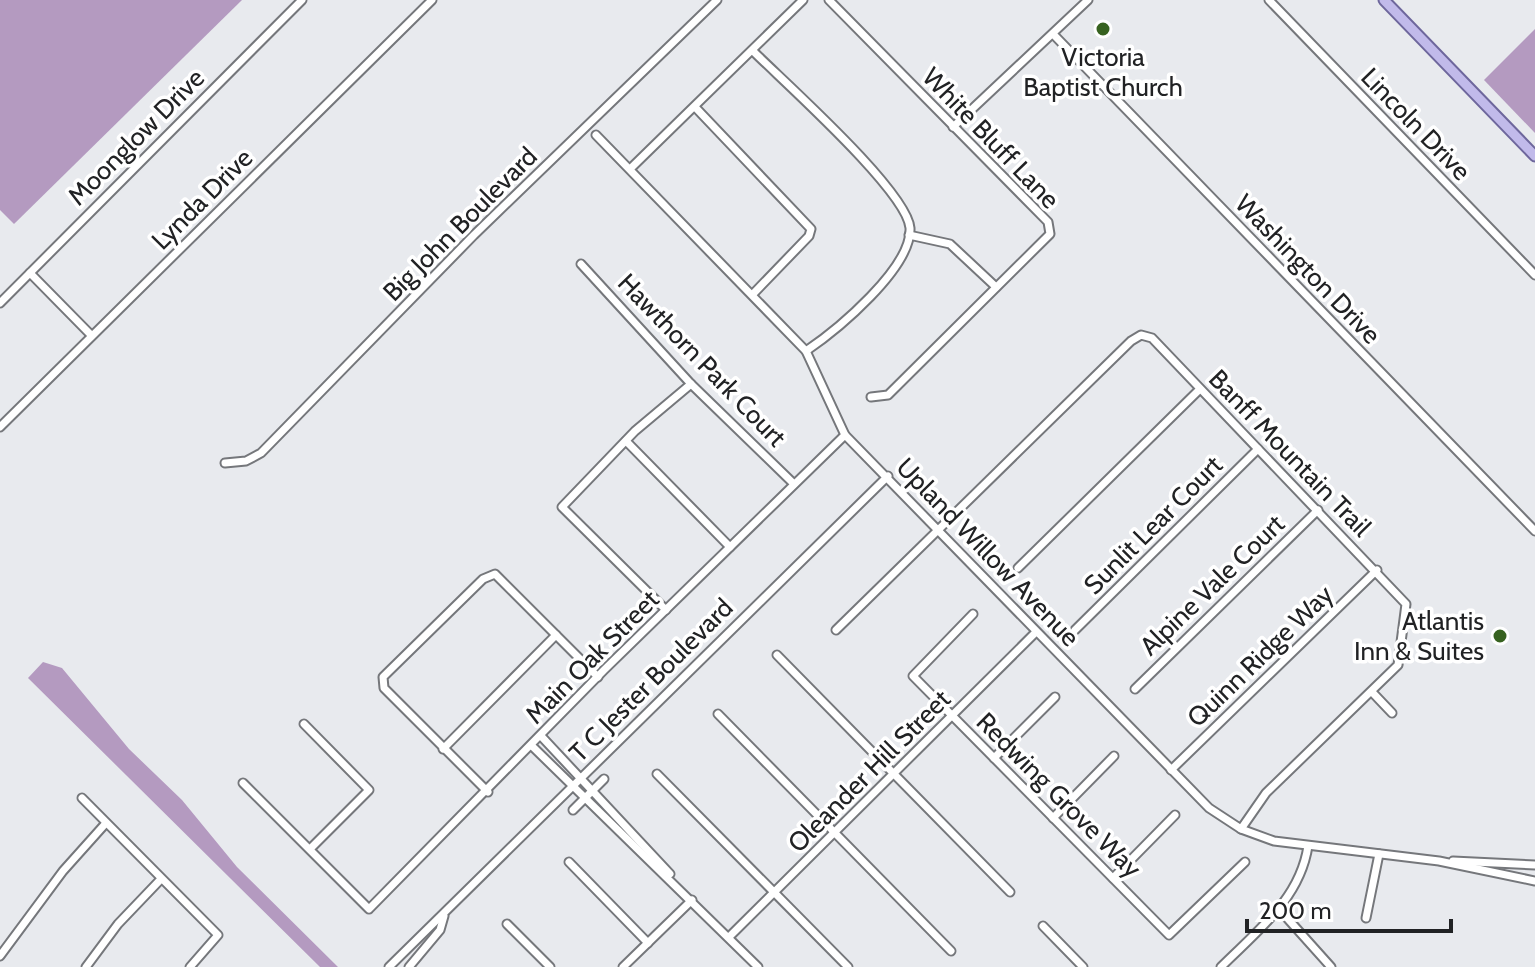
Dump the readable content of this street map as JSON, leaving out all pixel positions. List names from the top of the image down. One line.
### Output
{"streets":{"street":["Lincoln Drive","Moonglow Drive","White Bluff Lane","Lynda Drive","Big John Boulevard","Washington Drive","Hawthorn Park Court","Banff Mountain Trail","Sunlit Lear Court","Upland Willow Avenue","Alpine Vale Court","Quinn Ridge Way","Main Oak Street","T C Jester Boulevard","Oleander Hill Street","Redwing Grove Way"]},"crossings":[["Hawthorn Park Court","Main Oak Street"],["Banff Mountain Trail","Sunlit Lear Court"],["Banff Mountain Trail","Upland Willow Avenue"],["Banff Mountain Trail","Alpine Vale Court"],["Banff Mountain Trail","Quinn Ridge Way"],["Upland Willow Avenue","Quinn Ridge Way"],["Upland Willow Avenue","Main Oak Street"],["Upland Willow Avenue","T C Jester Boulevard"],["Upland Willow Avenue","Oleander Hill Street"],["Oleander Hill Street","Redwing Grove Way"]],"places":["Victoria Baptist Church","Atlantis Inn & Suites"],"scale_bar":"200 m"}
